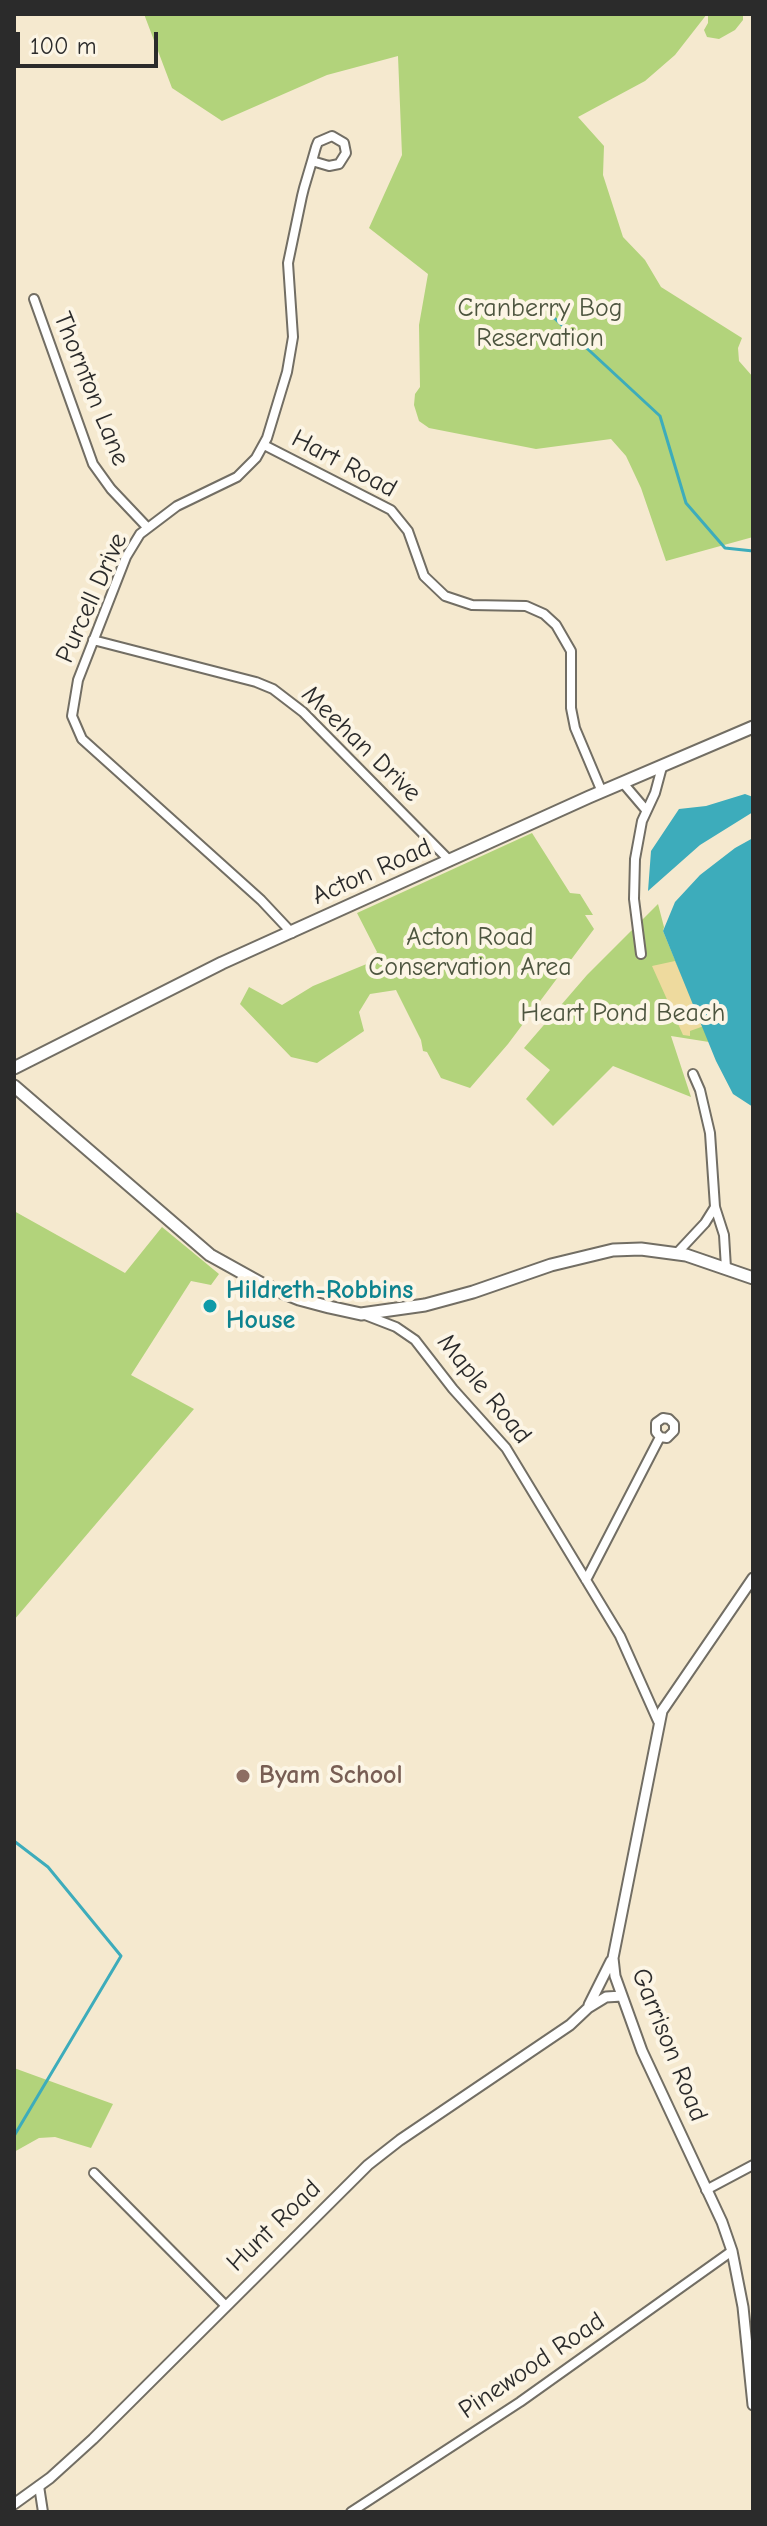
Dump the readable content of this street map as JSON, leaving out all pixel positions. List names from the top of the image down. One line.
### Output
{"streets":{"main road":["Acton Road","Maple Road"],"street":["Thornton Lane","Hart Road","Purcell Drive","Meehan Drive","Garrison Road","Hunt Road","Pinewood Road"]},"crossings":[["Thornton Lane","Purcell Drive"],["Hart Road","Purcell Drive"],["Hart Road","Acton Road"],["Purcell Drive","Meehan Drive"],["Purcell Drive","Acton Road"],["Meehan Drive","Acton Road"],["Maple Road","Garrison Road"],["Garrison Road","Hunt Road"],["Garrison Road","Pinewood Road"]],"parks":["Cranberry Bog Reservation","Acton Road Conservation Area","Heart Pond Beach"],"places":["Hildreth-Robbins House","Byam School"],"scale_bar":"100 m"}
